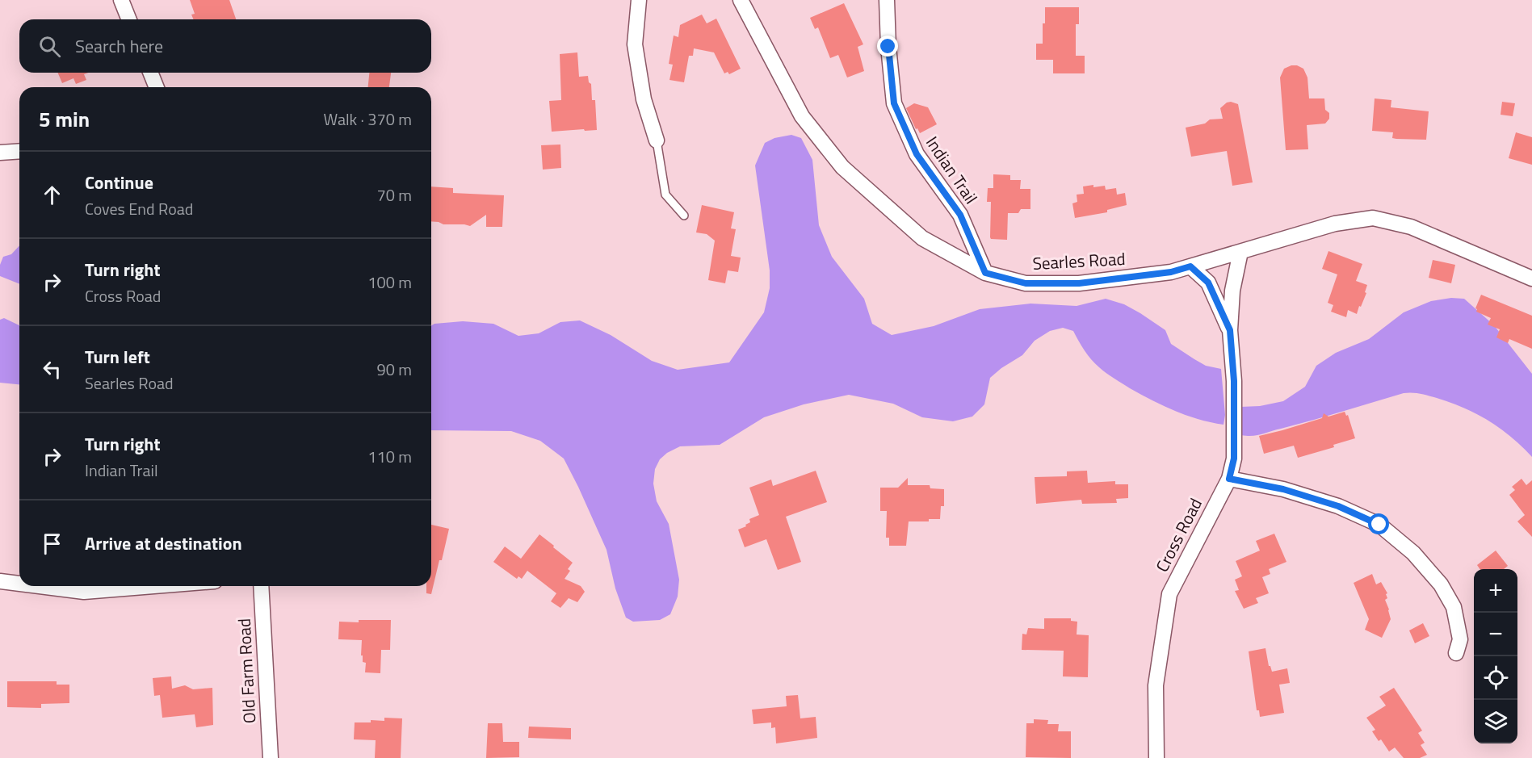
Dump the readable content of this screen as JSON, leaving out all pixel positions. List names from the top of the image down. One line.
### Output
{"streets":{"street":["Indian Trail","Searles Road","Cross Road","Old Farm Road"]},"crossings":[["Indian Trail","Searles Road"],["Searles Road","Cross Road"]],"page":{"search":"Search here","heading":["5 min","Walk · 370 m"],"list":[["Continue","Coves End Road","70 m"],["Turn right","Cross Road","100 m"],["Turn left","Searles Road","90 m"],["Turn right","Indian Trail","110 m"],"Arrive at destination"],"map_buttons":["+","−"]}}
